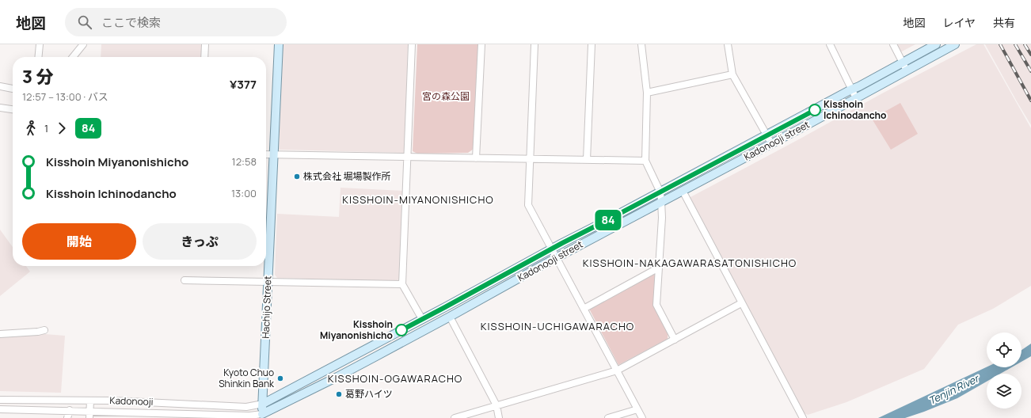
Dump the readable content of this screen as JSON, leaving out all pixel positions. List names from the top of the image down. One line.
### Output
{"streets":{"main road":["Kadonooji street","Hachijo Street"],"street":["Kadonooji"]},"crossings":[["Kadonooji street","Hachijo Street"],["Kadonooji street","Kadonooji"],["Hachijo Street","Kadonooji"]],"districts":["KISSHOIN-MIYANONISHICHO","KISSHOIN-NAKAGAWARASATONISHICHO","KISSHOIN-UCHIGAWARACHO","KISSHOIN-OGAWARACHO"],"water":["Tenjin River"],"parks":["宮の森公園"],"places":["Kisshoin Ichinodancho","株式会社 堀場製作所","Kisshoin Miyanonishicho","Kyoto Chuo Shinkin Bank","葛野ハイツ"],"lines":["bus line 84"],"page":{"header":"地図","search":"ここで検索","nav":["地図","レイヤ","共有"],"on_map":"84","heading":["3 分","12:57 – 13:00 · バス","¥377"],"legs":["1","84"],"list":[{"name":"Kisshoin Miyanonishicho","value":"12:58"},{"name":"Kisshoin Ichinodancho","value":"13:00"}],"buttons":["開始","きっぷ"]}}
